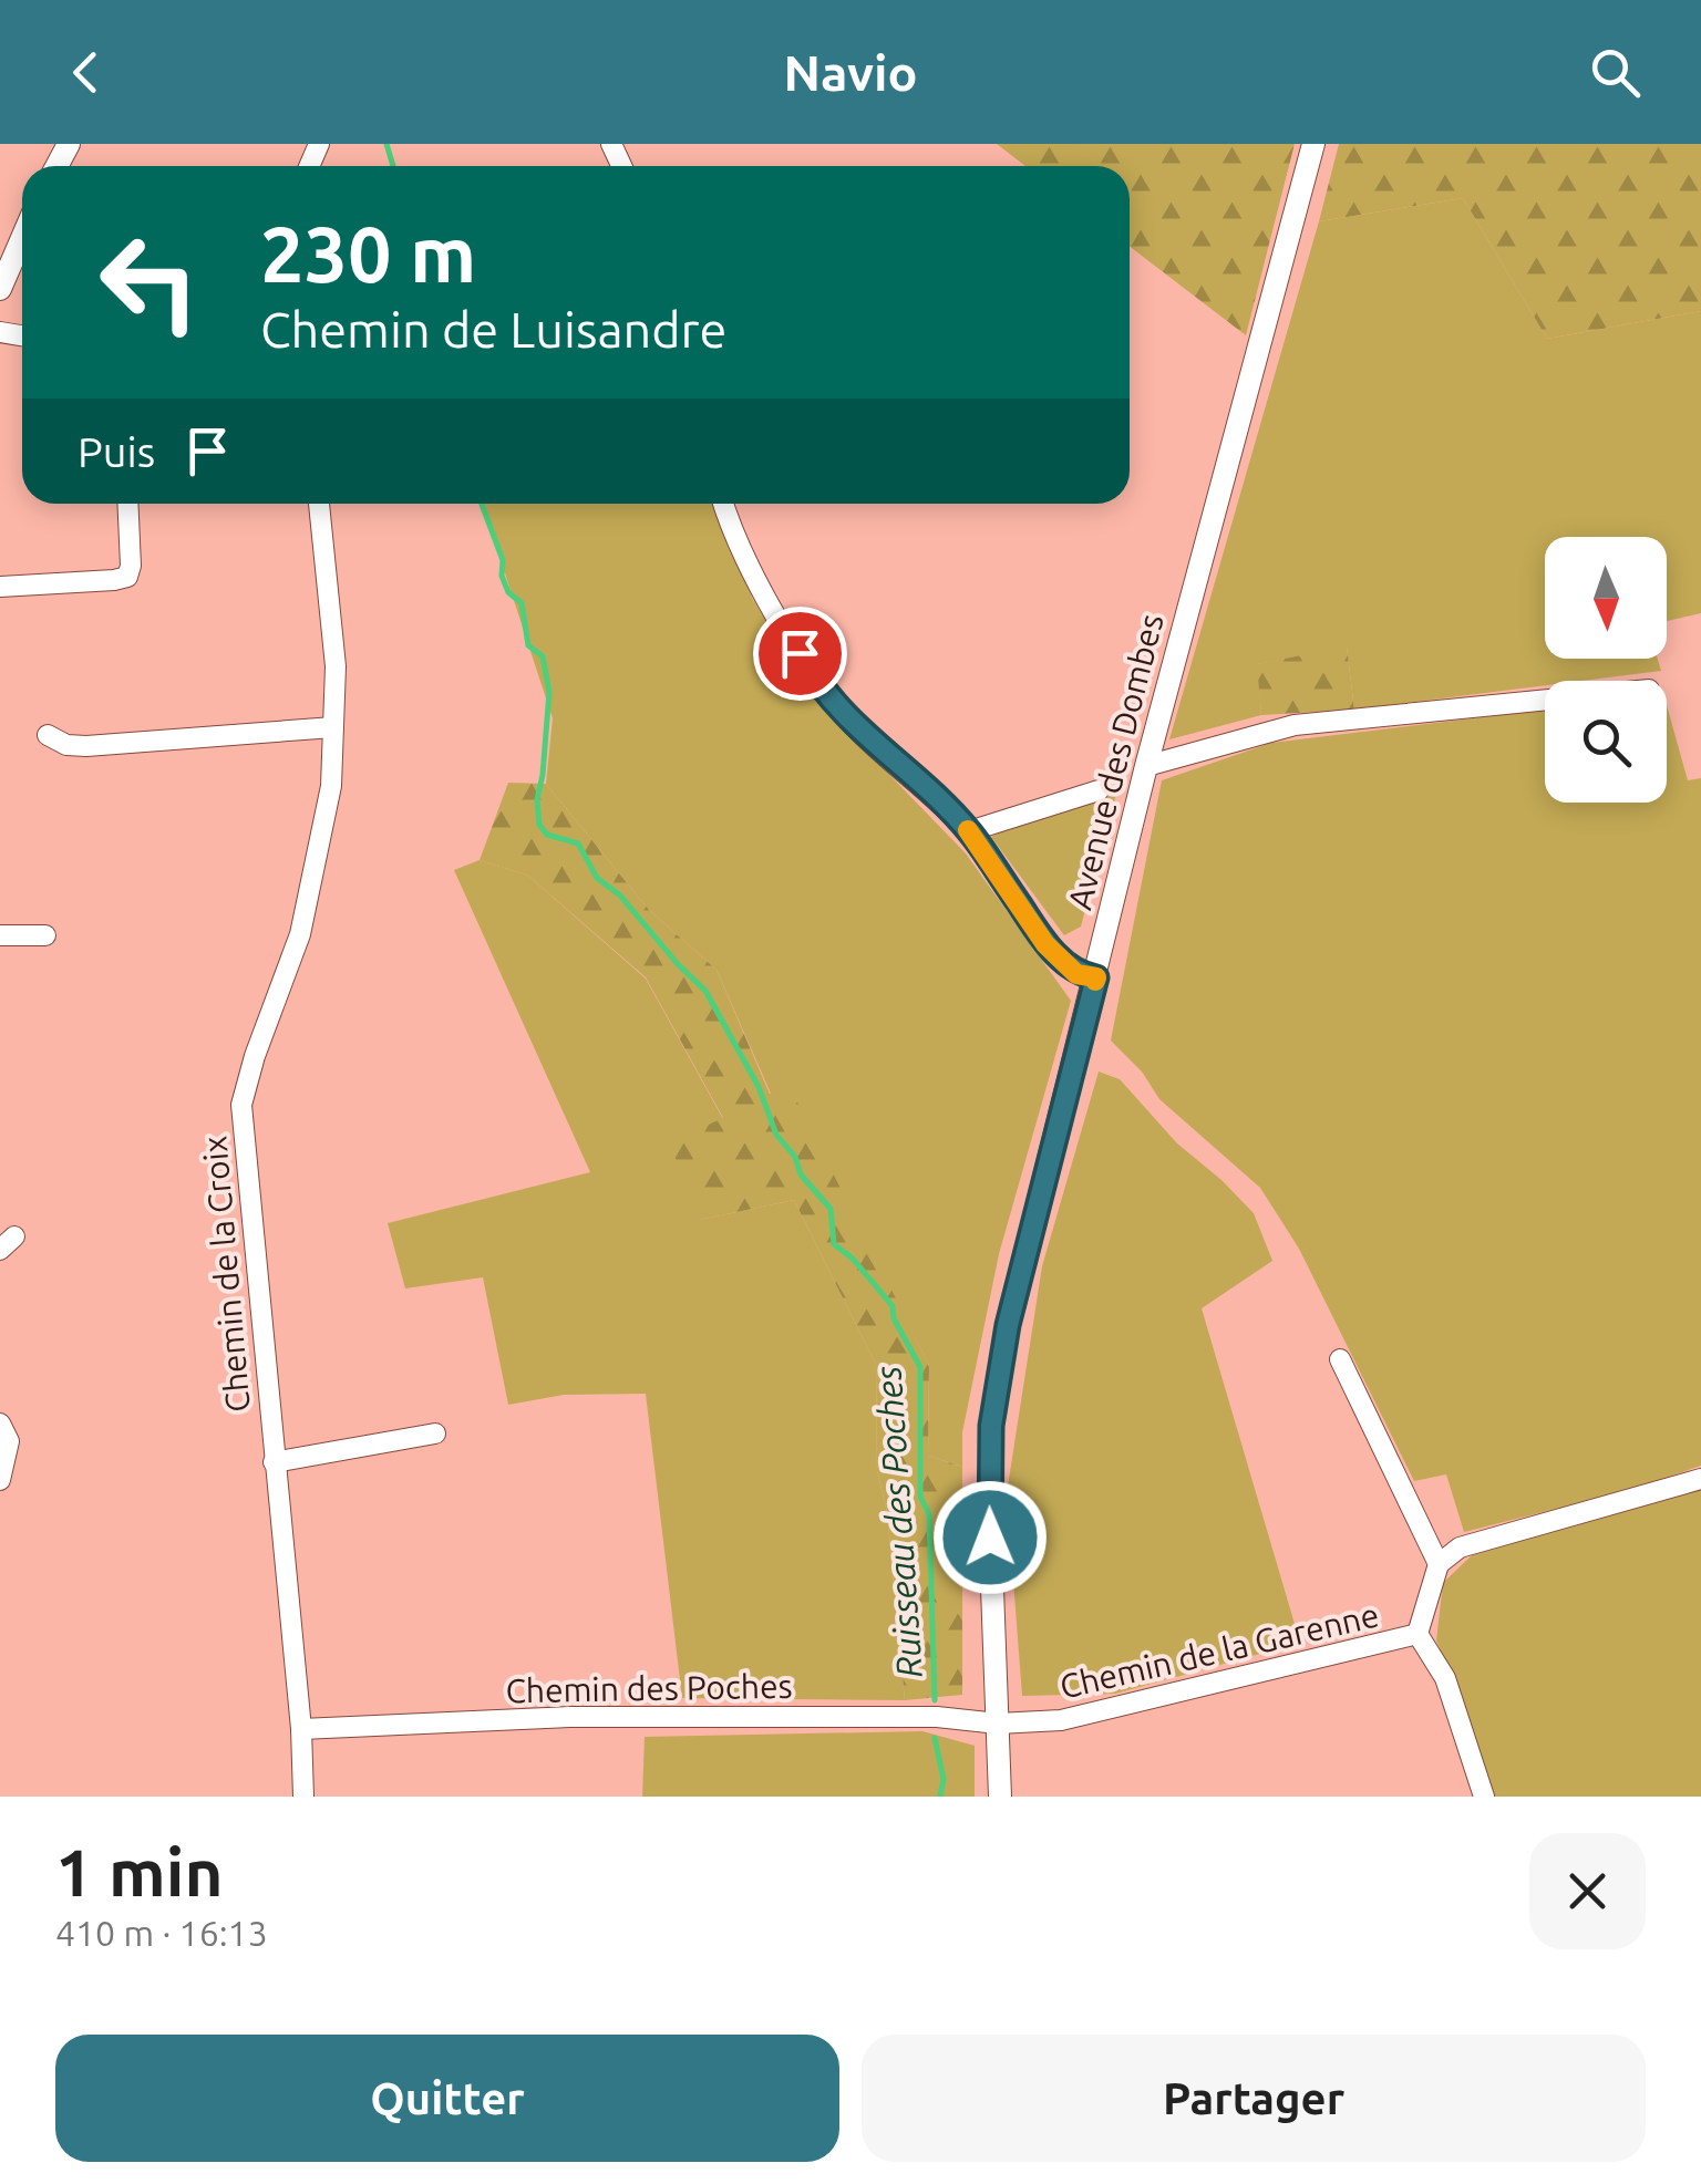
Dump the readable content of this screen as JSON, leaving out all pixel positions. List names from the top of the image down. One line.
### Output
{"streets":{"main road":["Avenue des Dombes"],"street":["Chemin de la Croix","Chemin de la Garenne","Chemin des Poches"]},"crossings":[["Avenue des Dombes","Chemin de la Garenne"],["Avenue des Dombes","Chemin des Poches"],["Chemin de la Croix","Chemin des Poches"],["Chemin de la Garenne","Chemin des Poches"]],"water":["Ruisseau des Poches"],"north":"bottom","page":{"header":"Navio","turn":["230 m","Chemin de Luisandre"],"then":"Puis","heading":["1 min","410 m · 16:13"],"buttons":["Quitter","Partager"]}}
